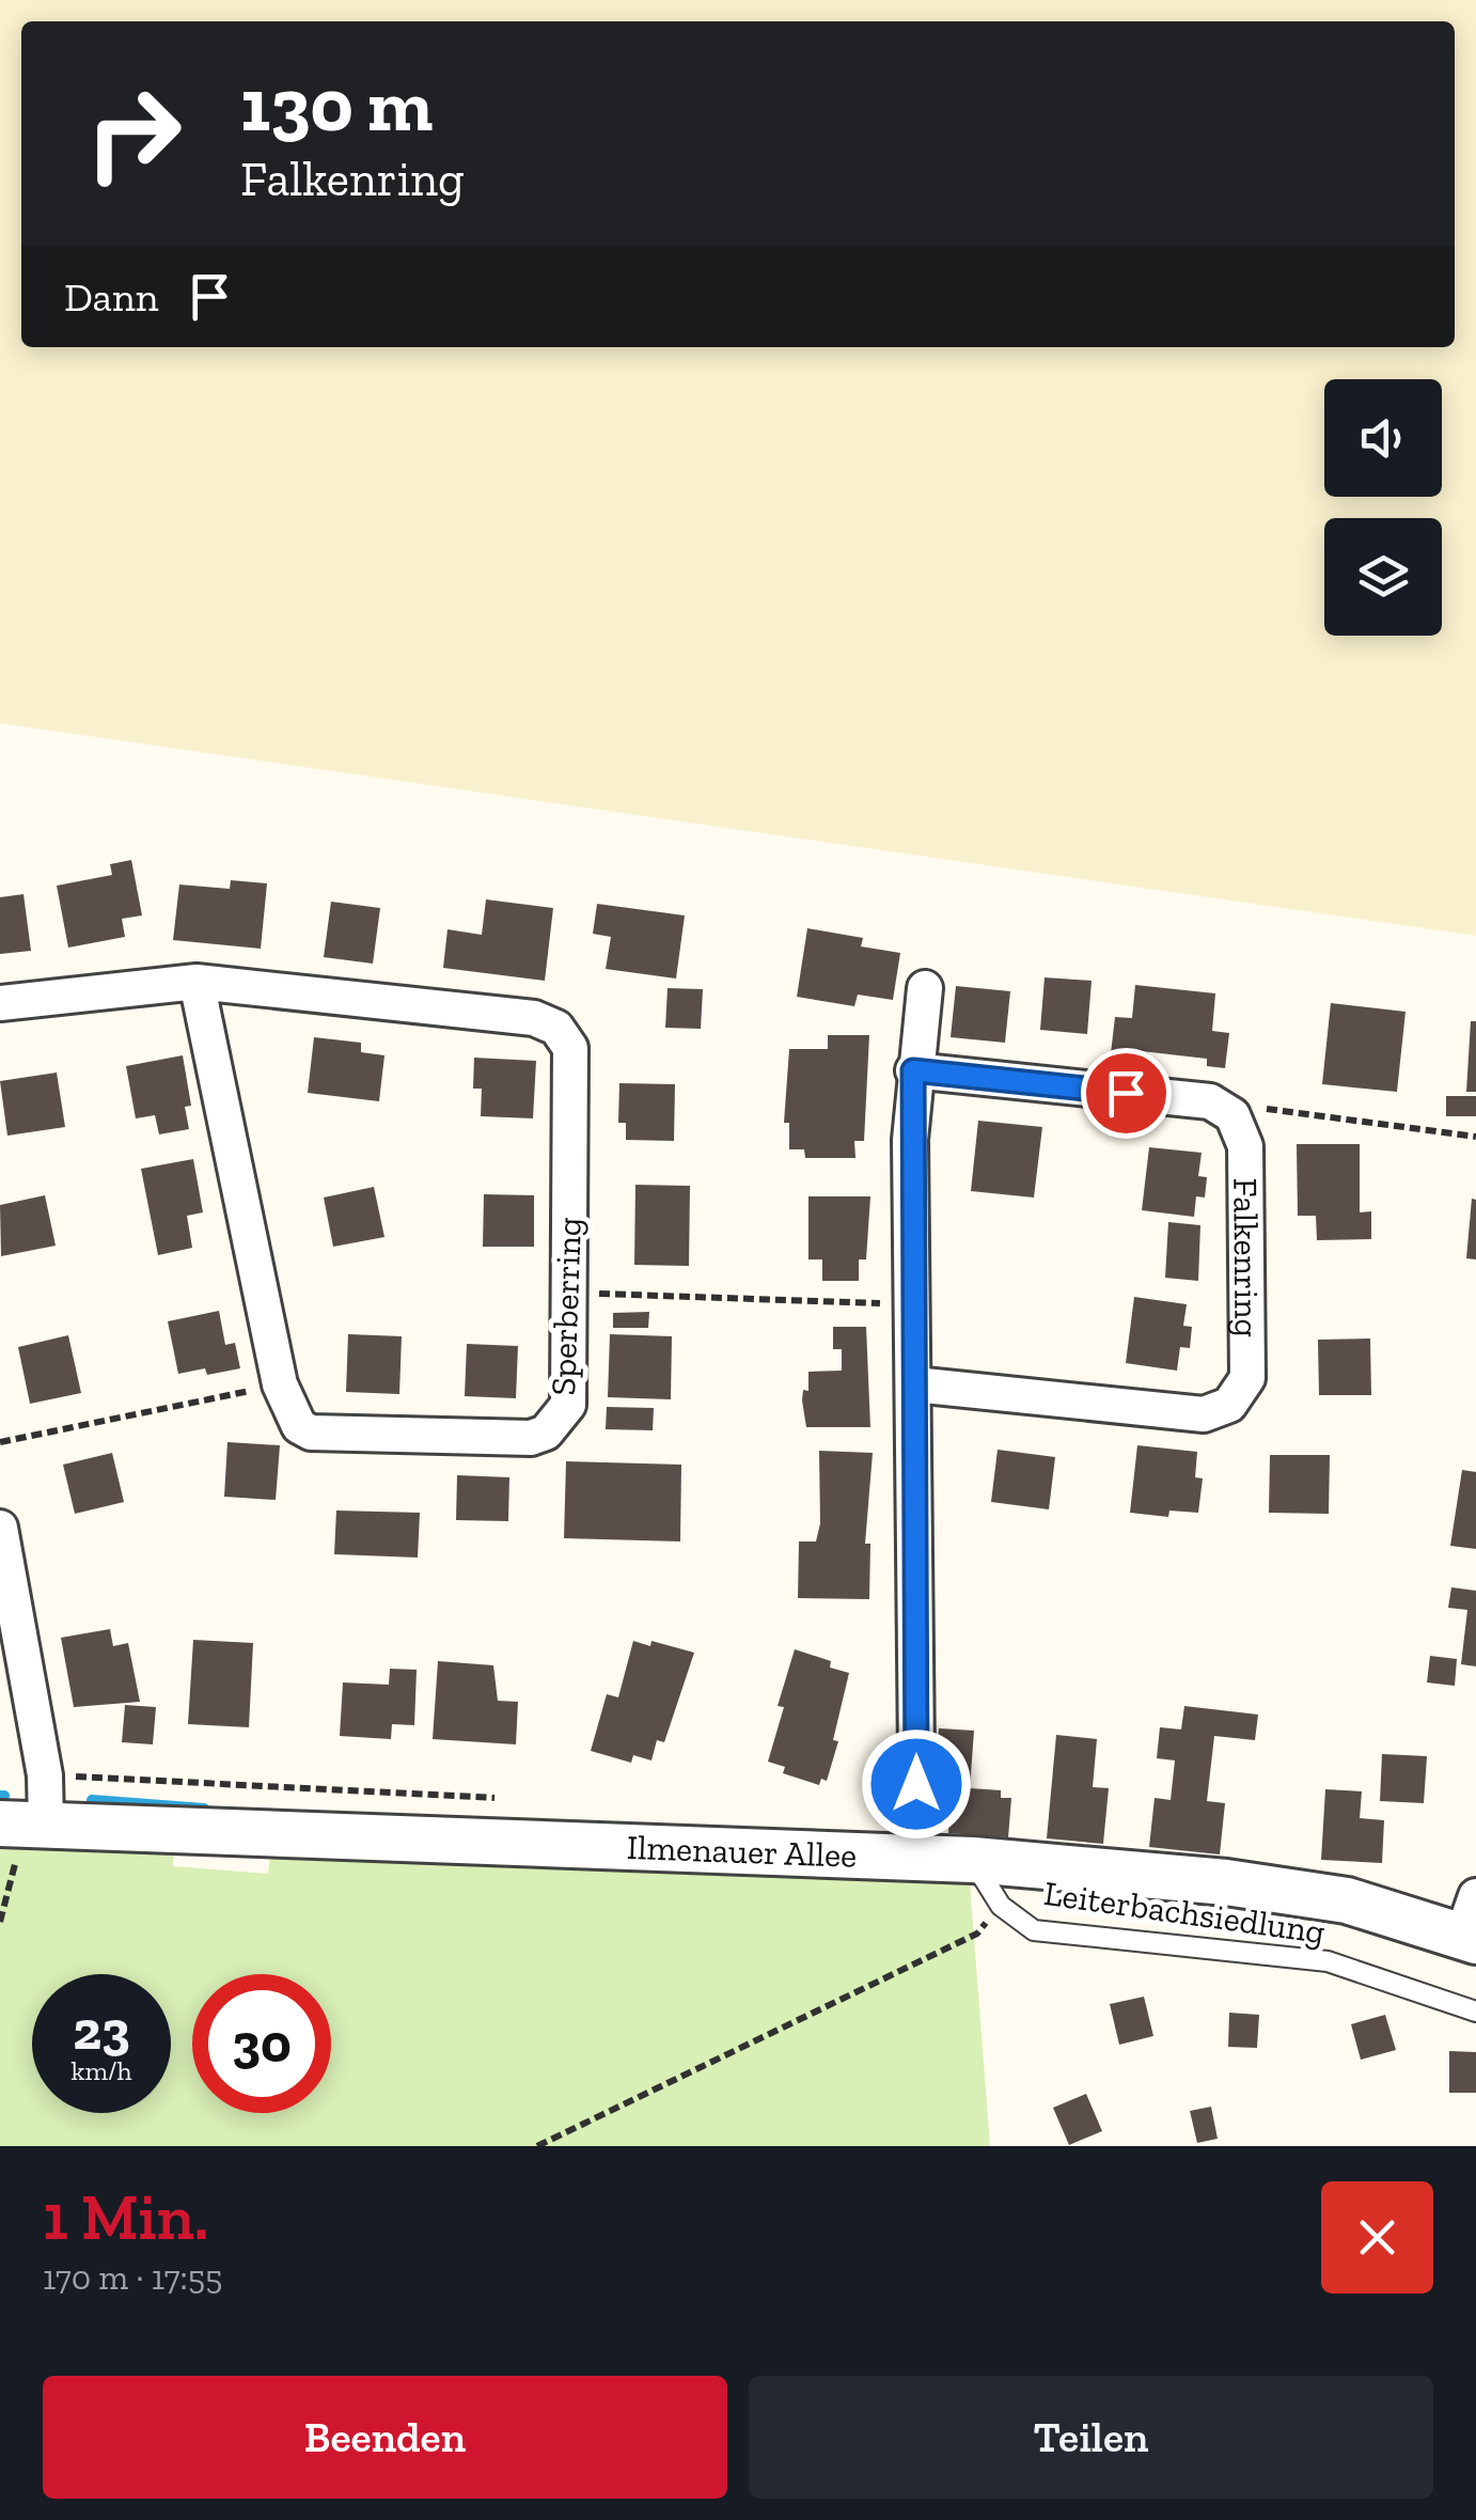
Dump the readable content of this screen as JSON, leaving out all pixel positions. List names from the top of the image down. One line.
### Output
{"streets":{"street":["Falkenring","Sperberring","Ilmenauer Allee"],"lane":["Leiterbachsiedlung"]},"crossings":[["Ilmenauer Allee","Leiterbachsiedlung"]],"page":{"turn":["130 m","Falkenring"],"then":"Dann","speed":"23 km/h","limit":"30","heading":["1 Min.","170 m · 17:55"],"buttons":["Beenden","Teilen"]}}
